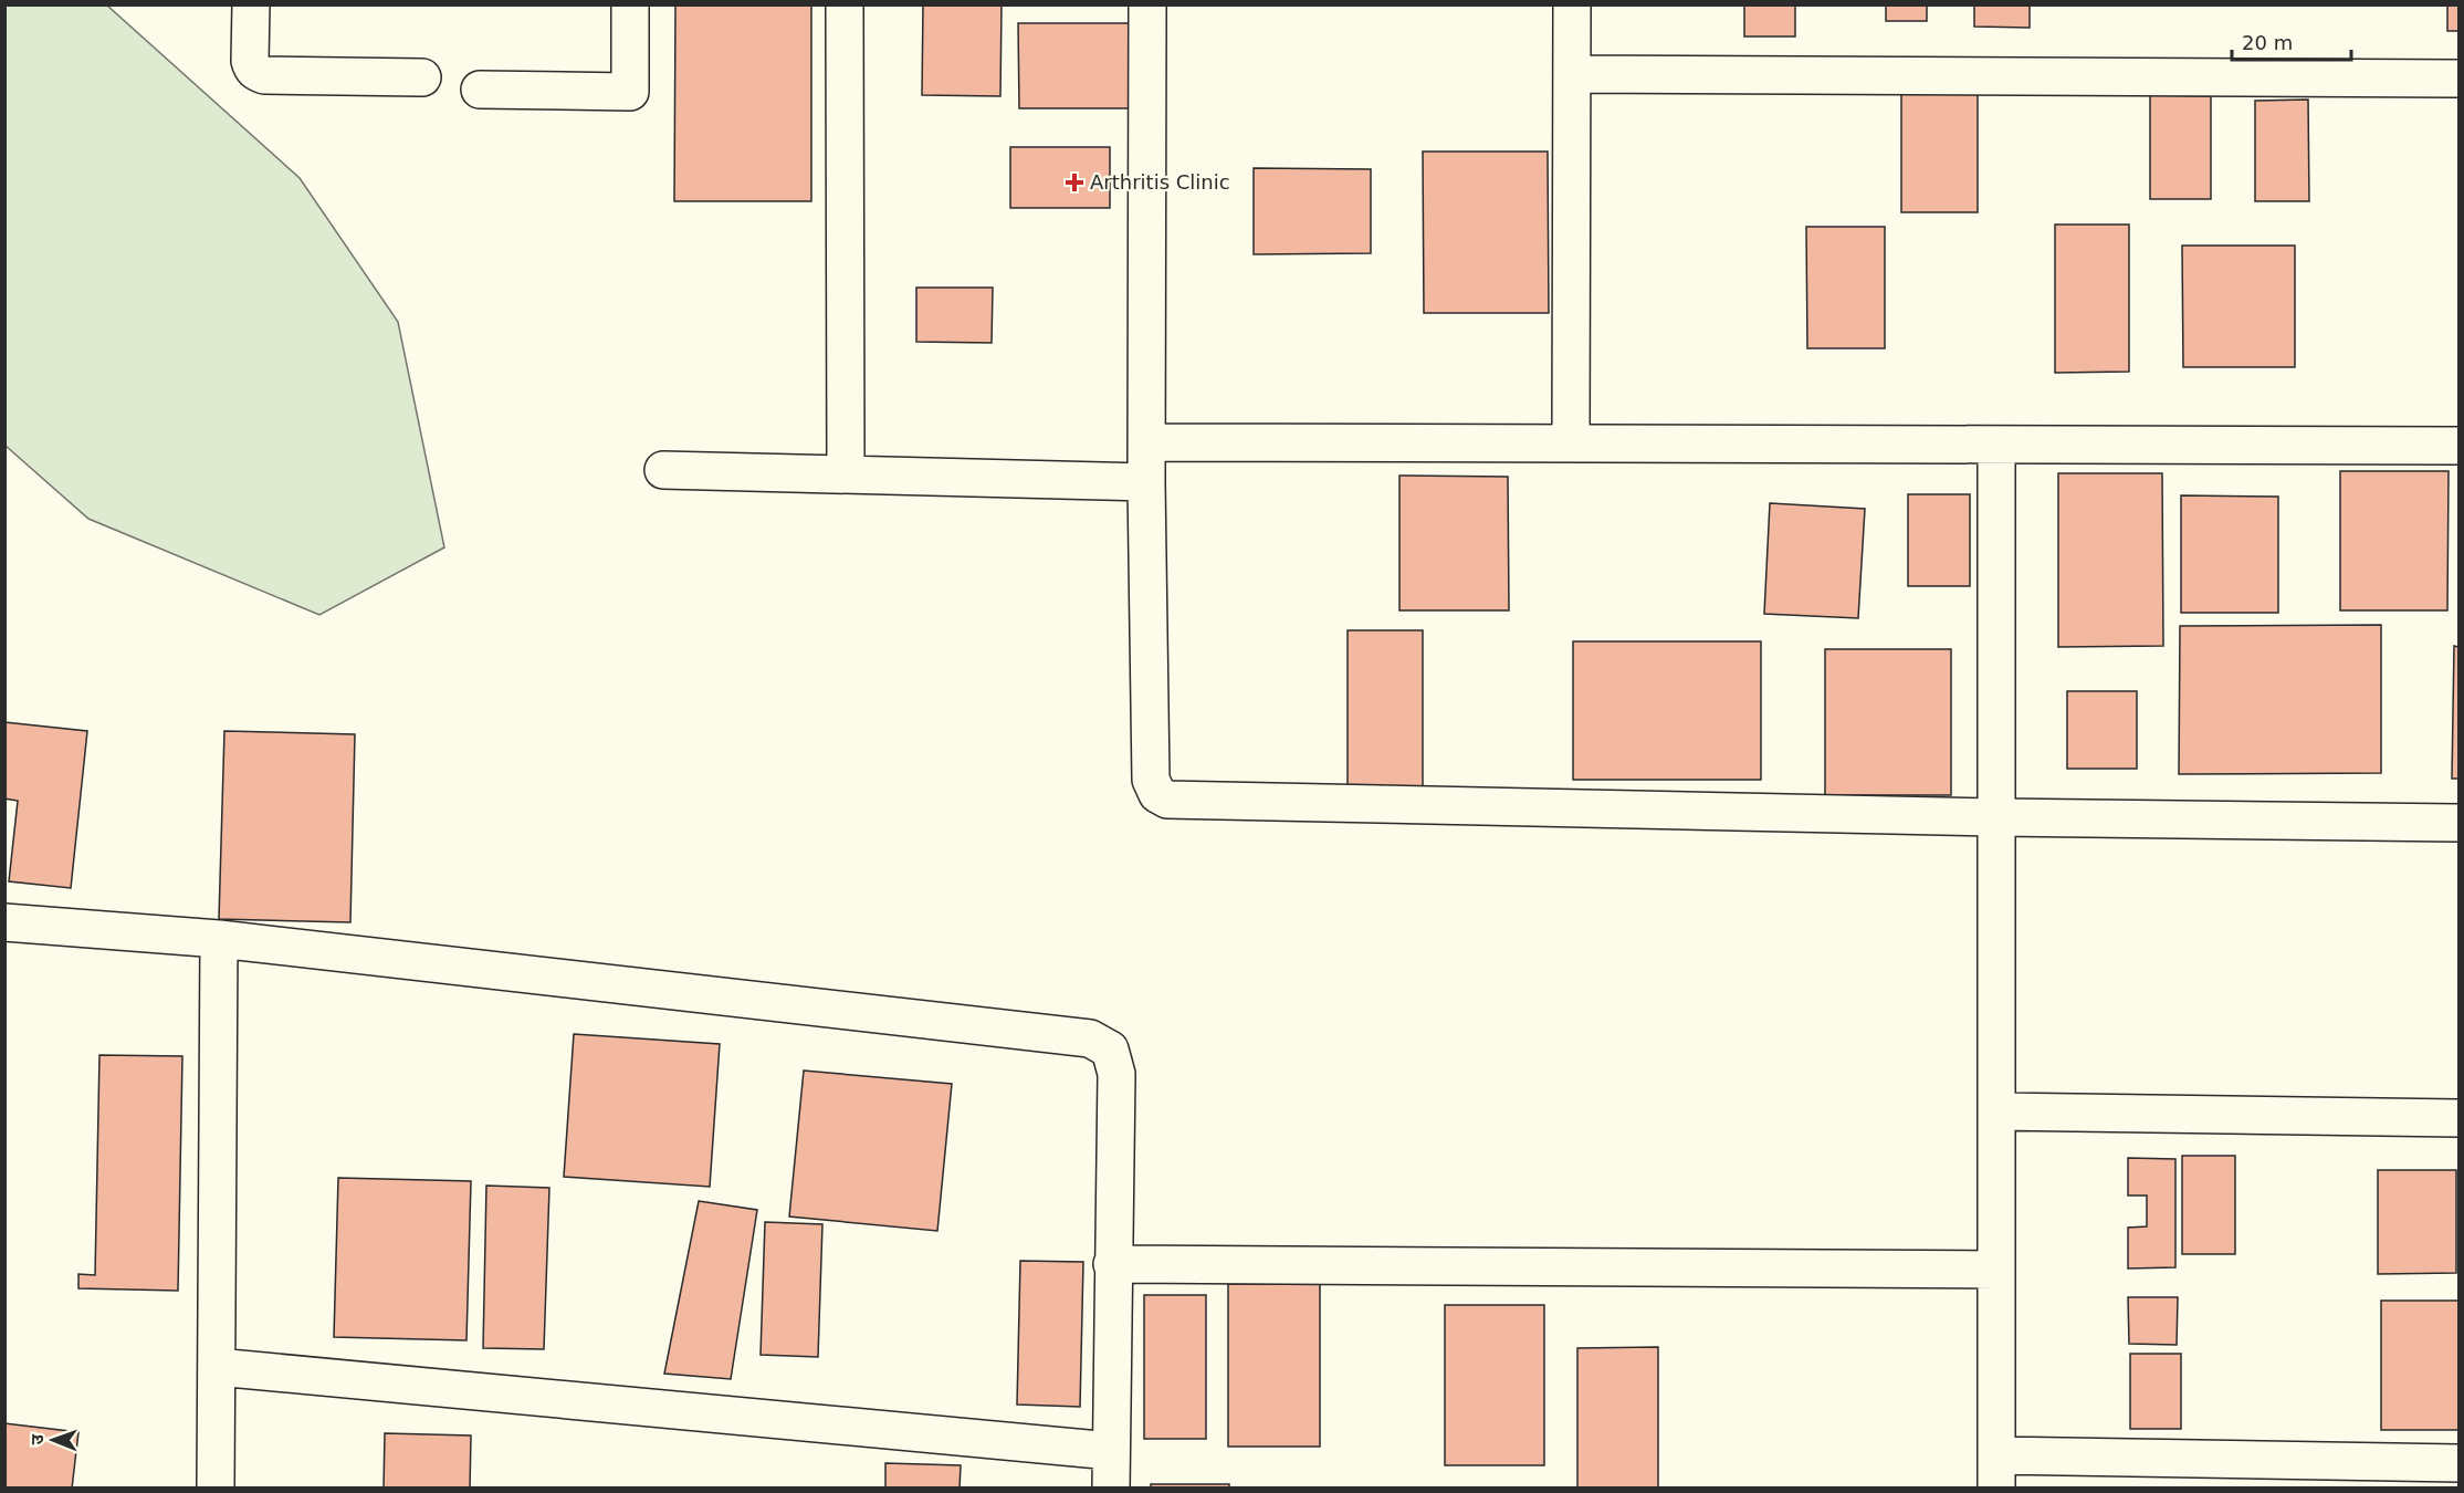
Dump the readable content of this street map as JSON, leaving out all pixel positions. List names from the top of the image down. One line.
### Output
{"places":{"health":["Arthritis Clinic"]},"scale_bar":"20 m","north":"left"}
